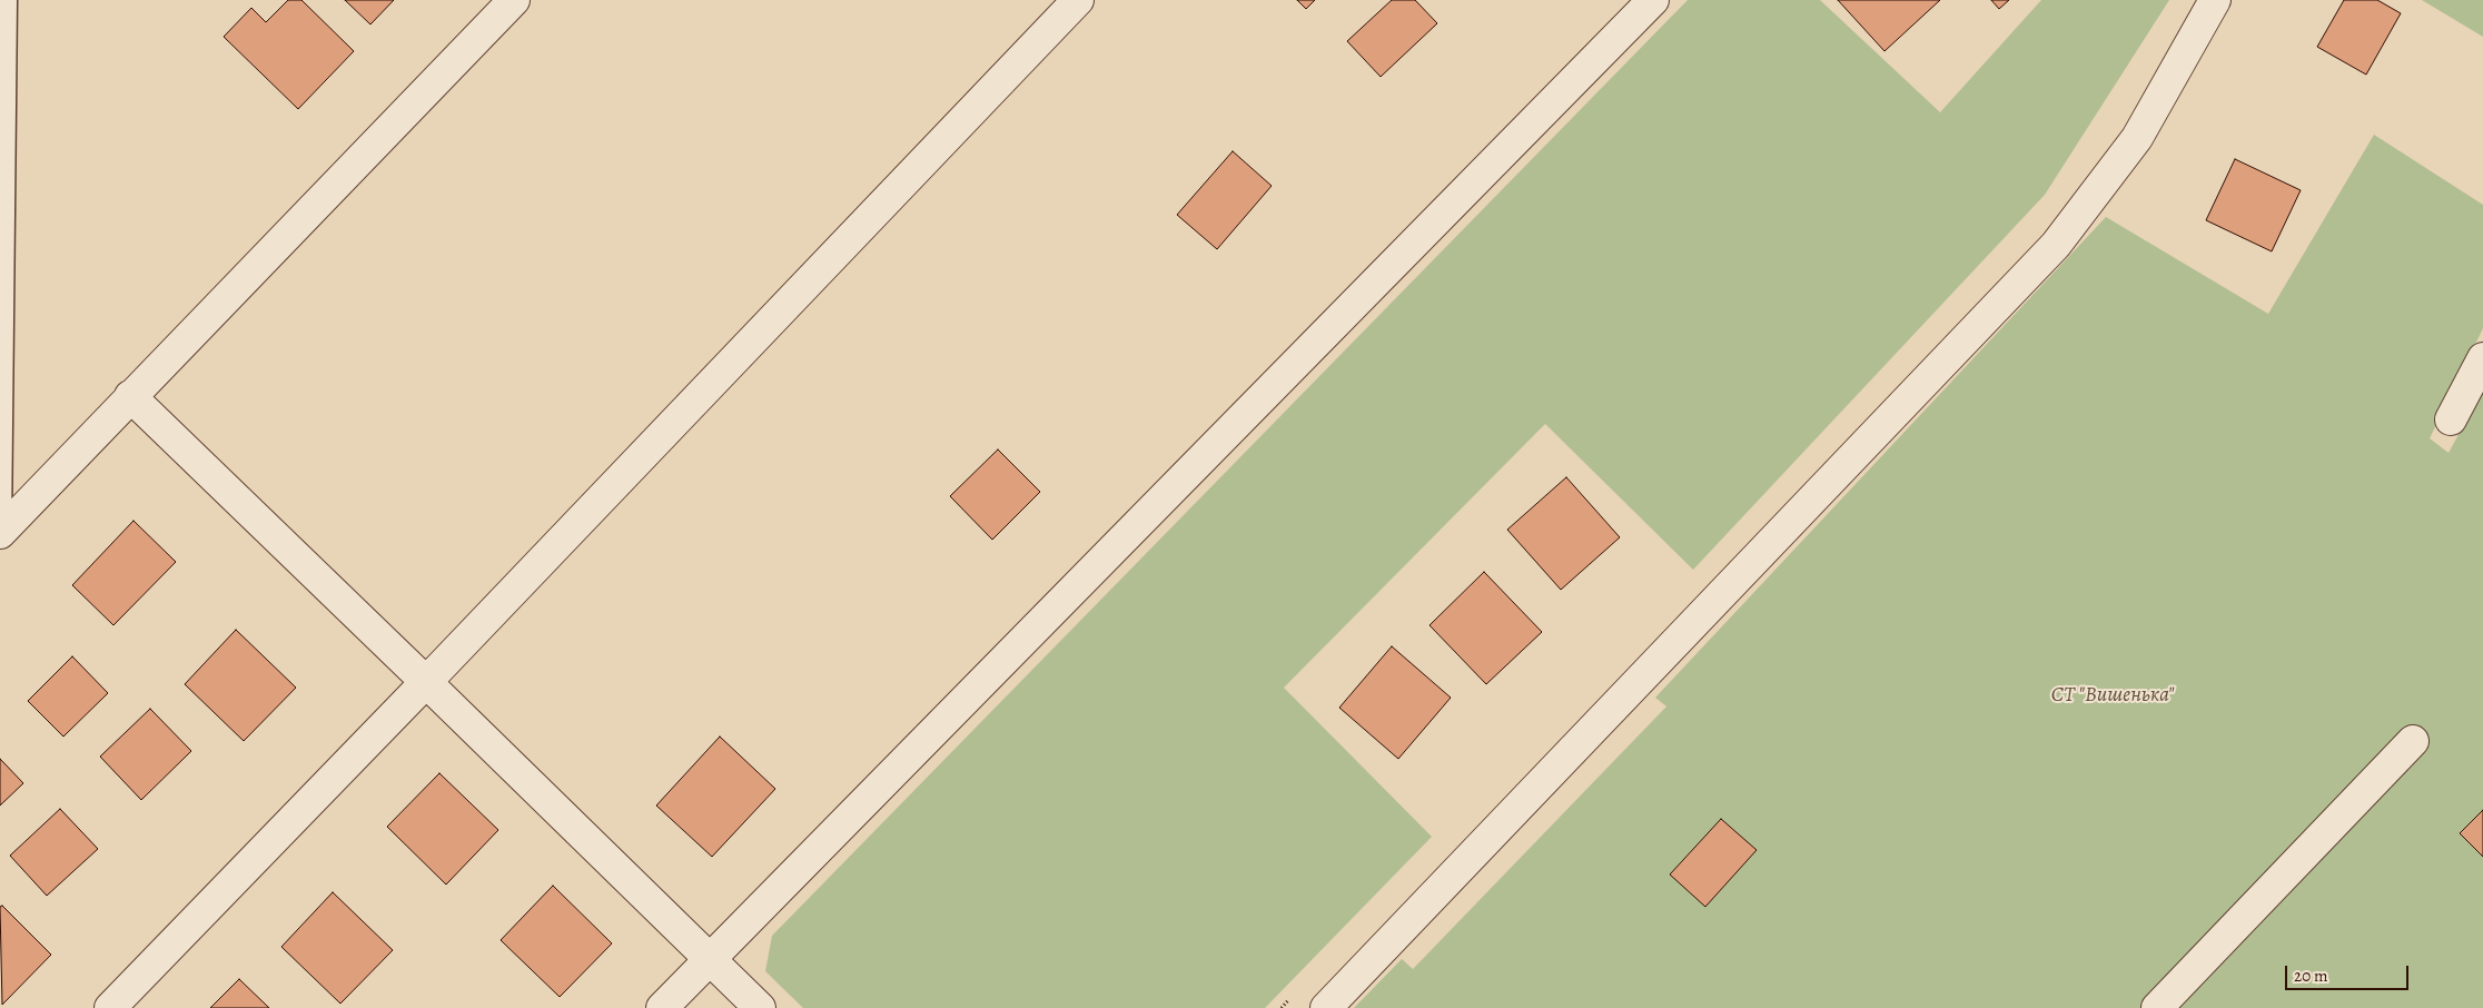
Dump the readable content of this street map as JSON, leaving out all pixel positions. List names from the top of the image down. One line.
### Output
{"parks":["СТ \"Вишенька\""],"scale_bar":"20 m"}
